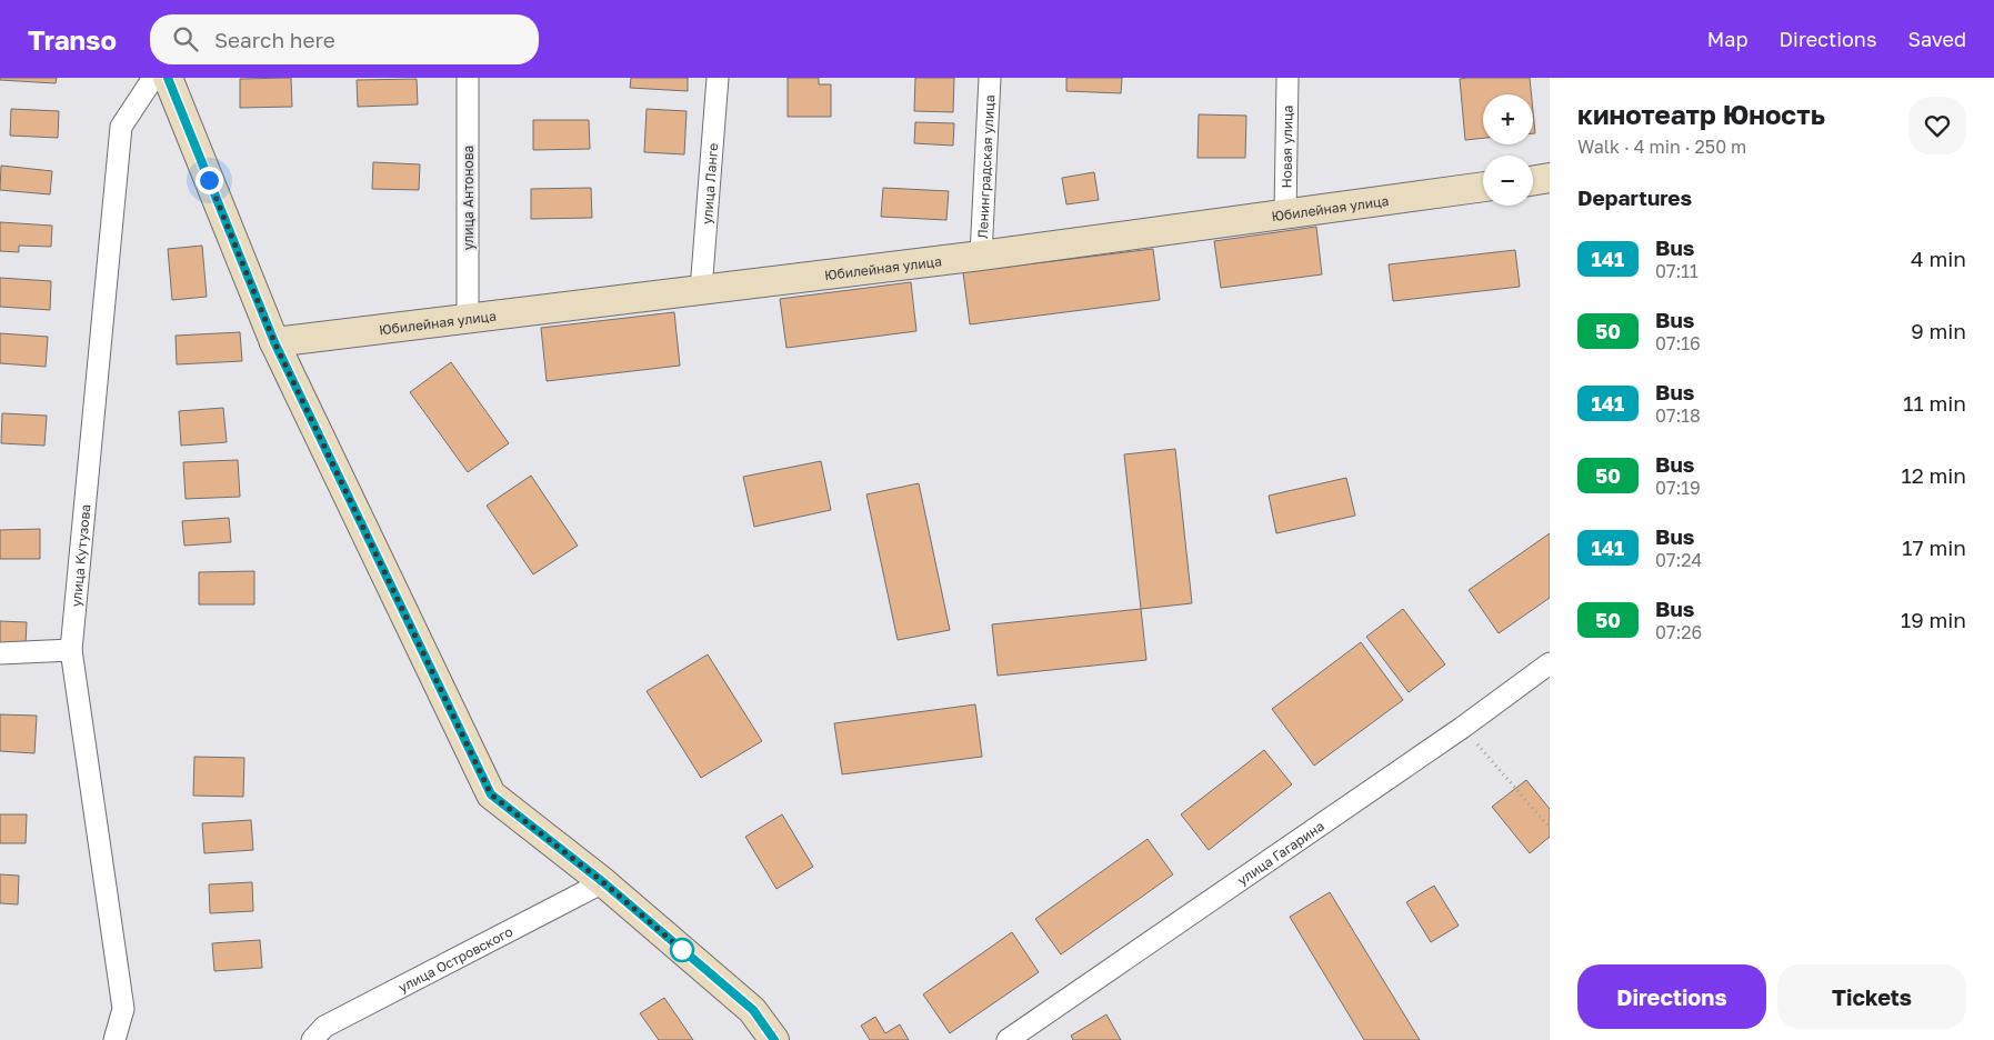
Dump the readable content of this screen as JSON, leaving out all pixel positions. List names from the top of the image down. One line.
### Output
{"streets":{"street":["Новая улица","Ленинградская улица","улица Ланге","улица Антонова","Юбилейная улица","улица Кутузова","улица Гагарина","улица Островского"]},"crossings":[["Новая улица","Юбилейная улица"],["Ленинградская улица","Юбилейная улица"],["улица Ланге","Юбилейная улица"],["улица Антонова","Юбилейная улица"]],"lines":["bus line 141"],"page":{"header":"Transo","search":"Search here","nav":["Map","Directions","Saved"],"heading":[["кинотеатр Юность","Walk · 4 min · 250 m"],"Departures"],"map_buttons":["+","−"],"list":[{"mark":"141","name":"Bus","note":"07:11","value":"4 min"},{"mark":"50","name":"Bus","note":"07:16","value":"9 min"},{"mark":"141","name":"Bus","note":"07:18","value":"11 min"},{"mark":"50","name":"Bus","note":"07:19","value":"12 min"},{"mark":"141","name":"Bus","note":"07:24","value":"17 min"},{"mark":"50","name":"Bus","note":"07:26","value":"19 min"}],"buttons":["Directions","Tickets"]}}
